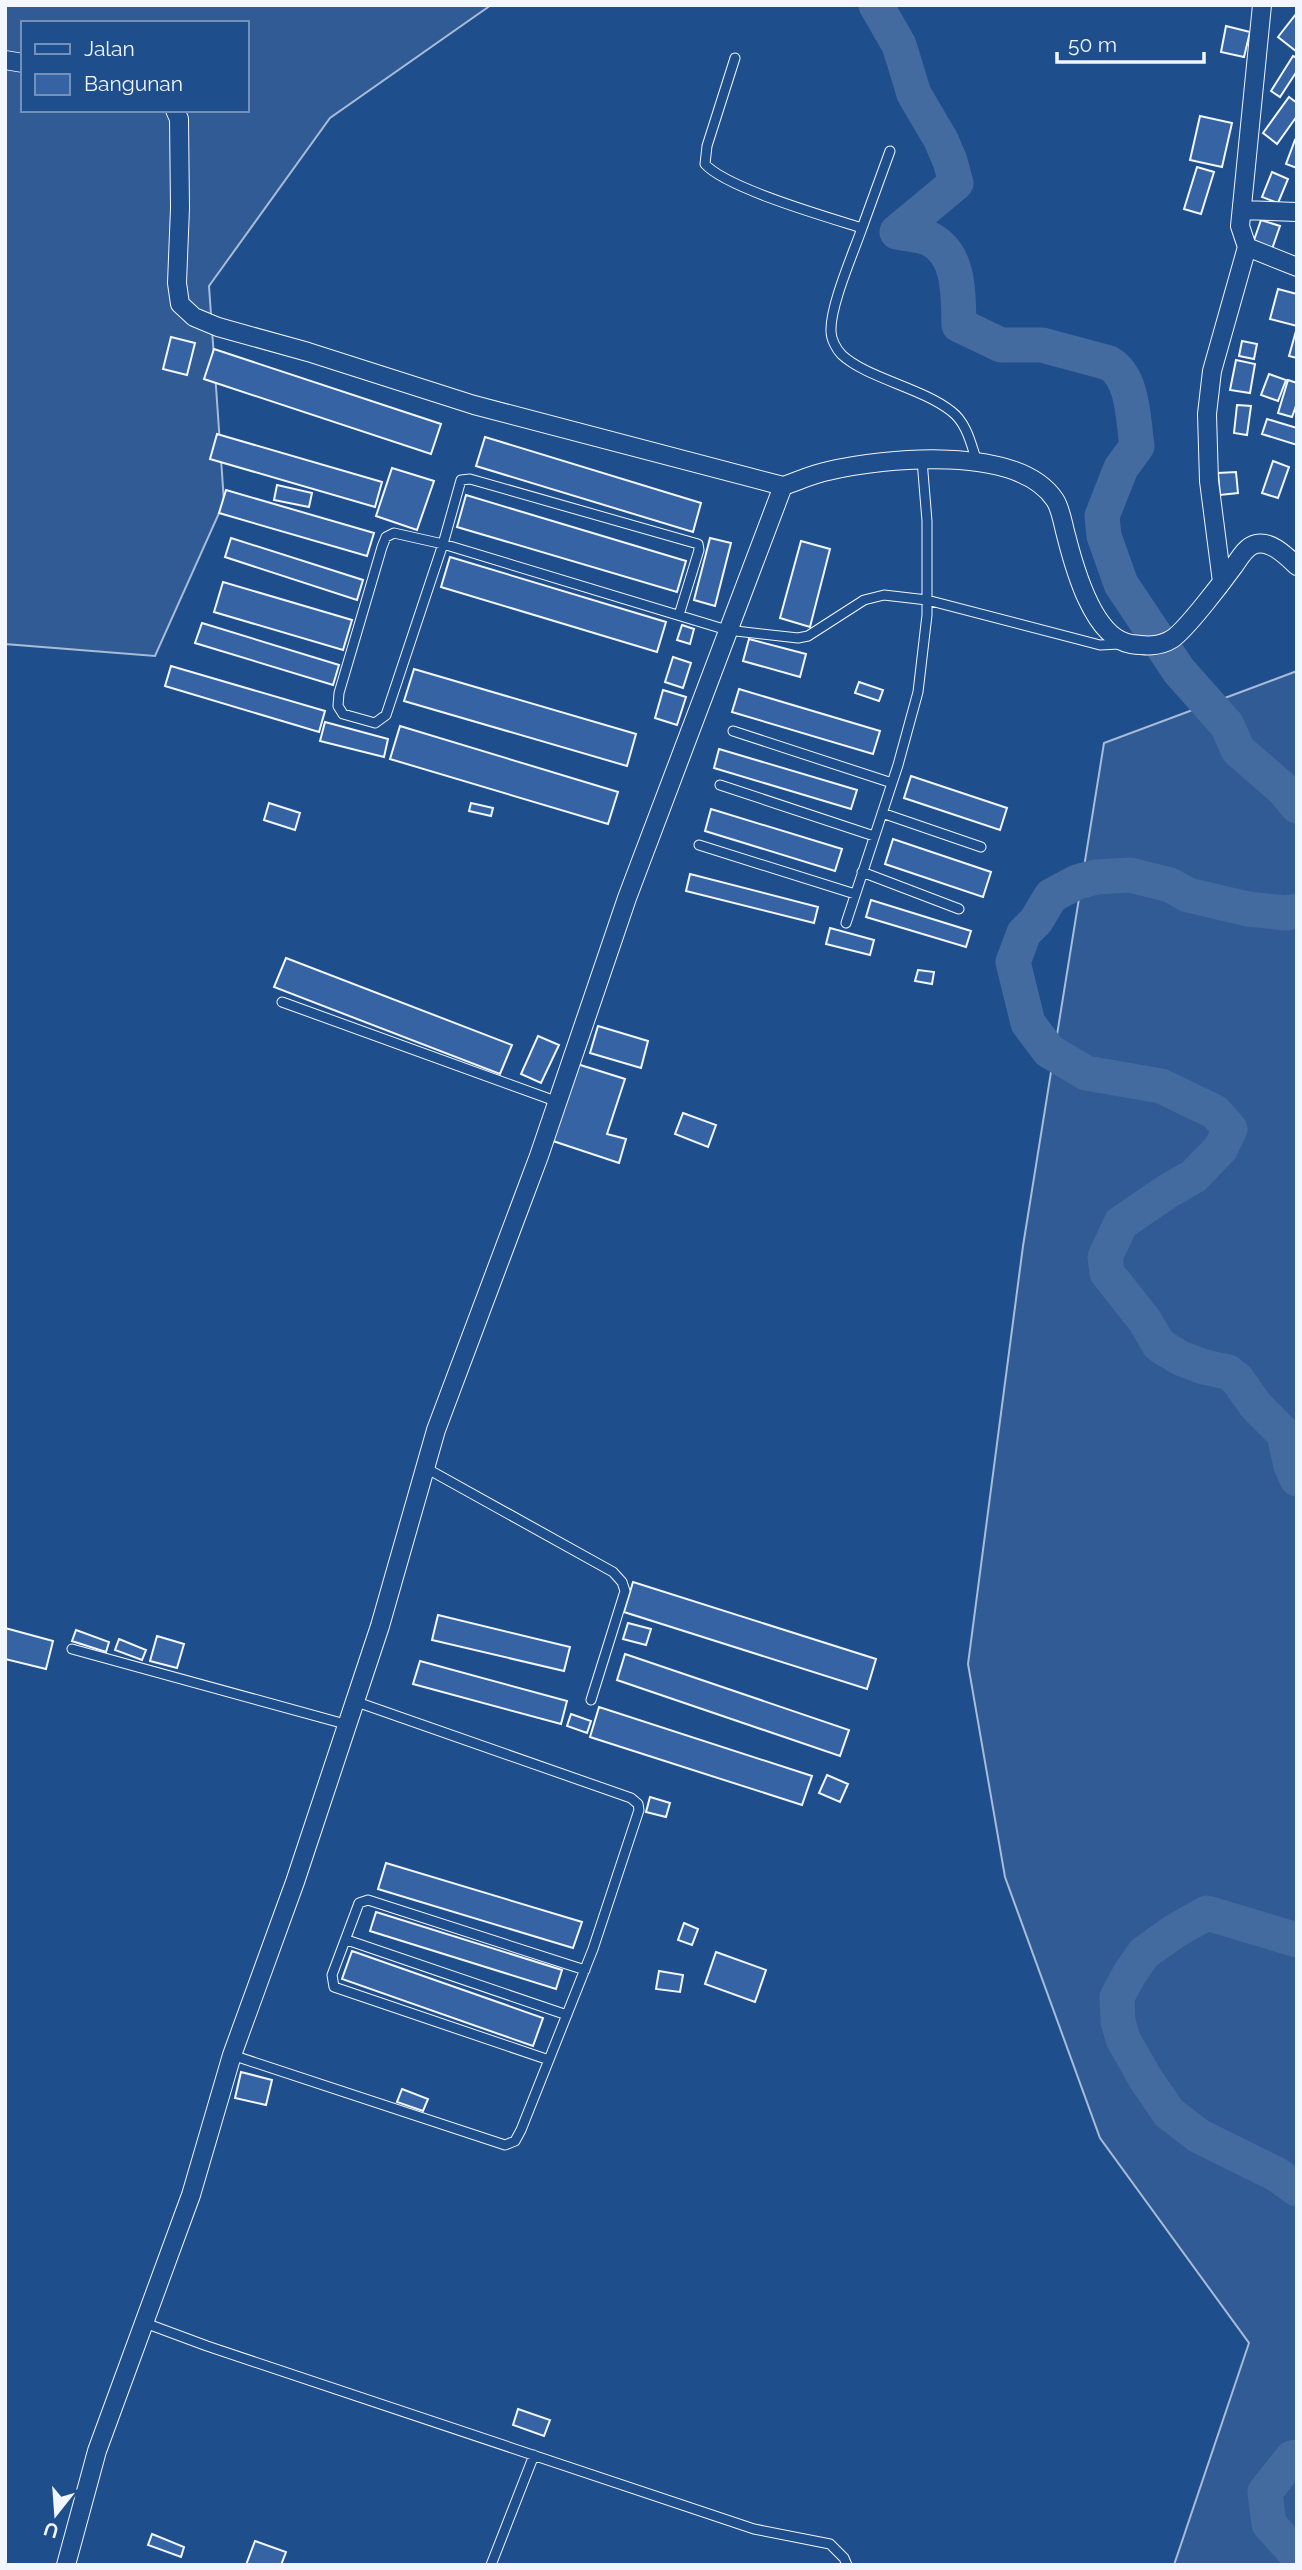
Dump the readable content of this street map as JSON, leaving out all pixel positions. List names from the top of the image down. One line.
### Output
{"legend":["Jalan","Bangunan"],"scale_bar":"50 m","north":"bottom"}
